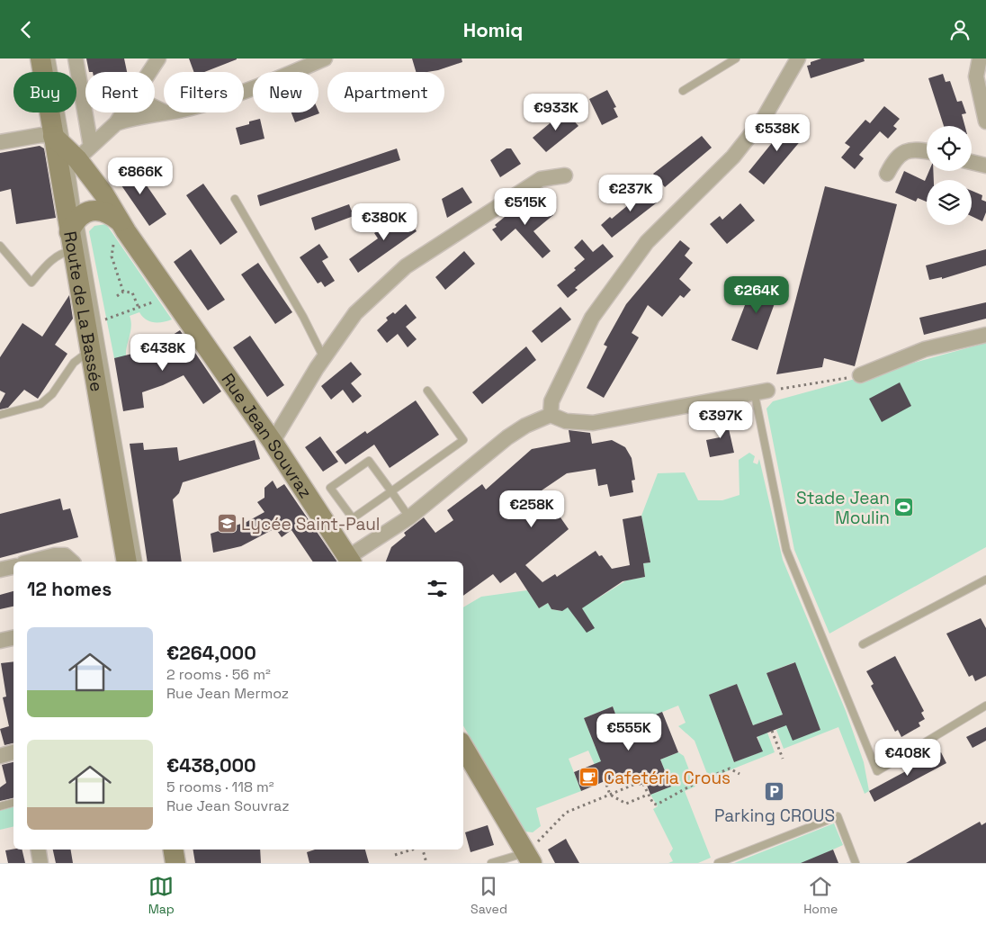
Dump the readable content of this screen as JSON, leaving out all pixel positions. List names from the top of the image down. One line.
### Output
{"streets":{"main road":["Route de La Bassée","Rue Jean Souvraz"]},"crossings":[["Route de La Bassée","Rue Jean Souvraz"]],"places":{"sports":["Stade Jean Moulin"],"school or university":["Lycée Saint-Paul"],"cafe":["Cafetéria Crous"],"parking":["Parking CROUS"]},"page":{"header":"Homiq","chip":["Buy","Rent","Filters","New","Apartment"],"price":["€933K","€538K","€866K","€237K","€515K","€380K","€264K","€438K","€397K","€258K","€555K","€408K"],"heading":"12 homes","list":[{"name":"€264,000","note":"2 rooms · 56 m² · Rue Jean Mermoz"},{"name":"€438,000","note":"5 rooms · 118 m² · Rue Jean Souvraz"}],"tabs":["Map","Saved","Home"]}}
